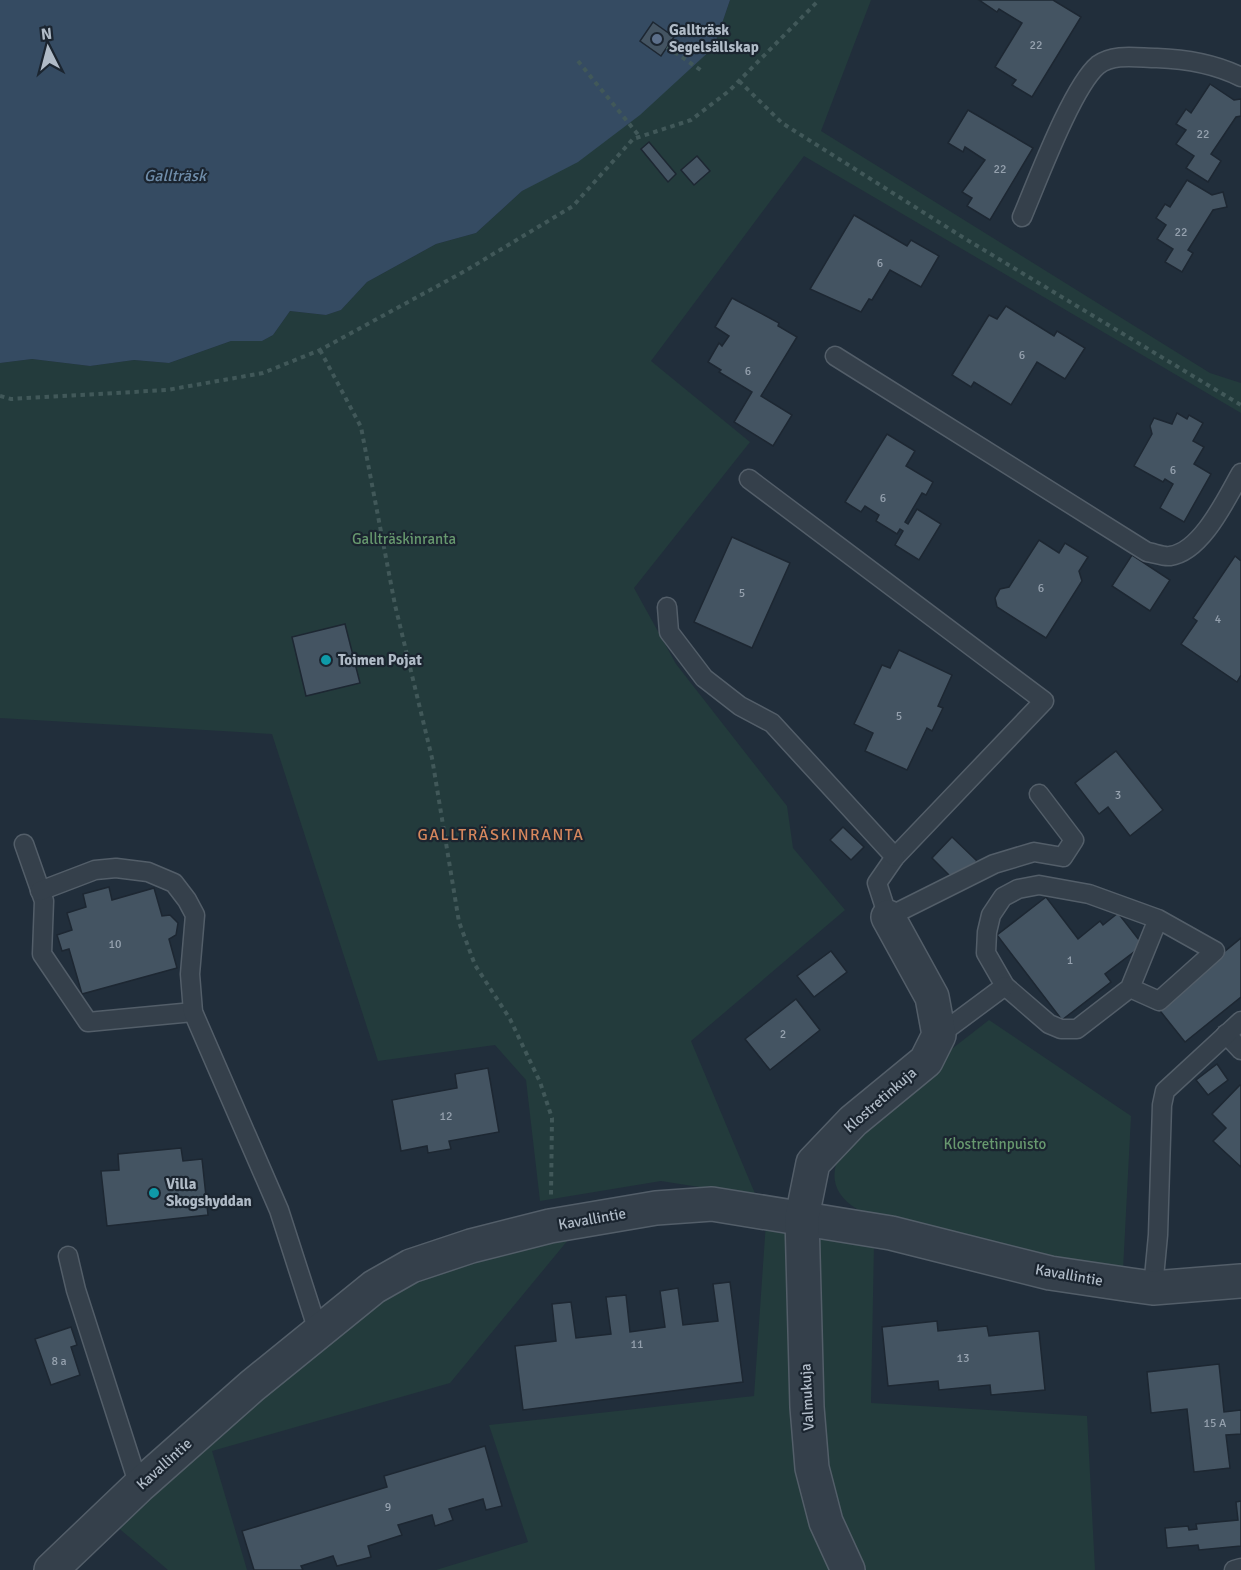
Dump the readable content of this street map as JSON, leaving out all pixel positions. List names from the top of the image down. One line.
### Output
{"streets":{"street":["Klostretinkuja","Kavallintie","Valmukuja"]},"crossings":[["Klostretinkuja","Kavallintie"],["Klostretinkuja","Valmukuja"],["Kavallintie","Valmukuja"]],"districts":["GALLTRÄSKINRANTA"],"water":["Gallträsk"],"parks":["Gallträskinranta","Klostretinpuisto"],"places":["Gallträsk Segelsällskap","Toimen Pojat","Villa Skogshyddan"],"house_numbers":["22","22","22","22","6","6","6","6","6","6","5","4","5","3","10","1","2","12","11","13","8 a","15 A","9"],"north":"top"}
